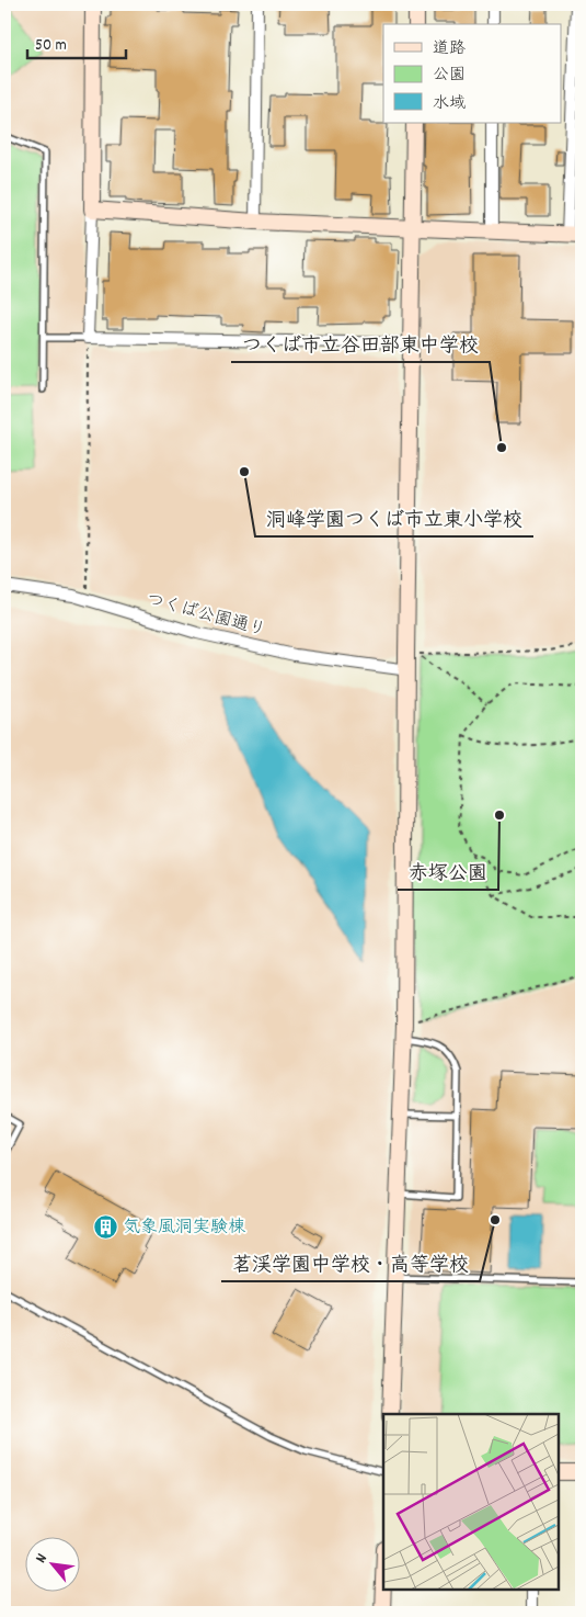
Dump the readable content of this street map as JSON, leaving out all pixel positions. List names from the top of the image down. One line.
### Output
{"streets":{"street":["つくば公園通り"]},"places":{"other":["つくば市立谷田部東中学校","洞峰学園つくば市立東小学校","赤塚公園","茗渓学園中学校・高等学校"],"building":["気象風洞実験棟"]},"legend":["道路","公園","水域"],"scale_bar":"50 m","north":"top left"}
